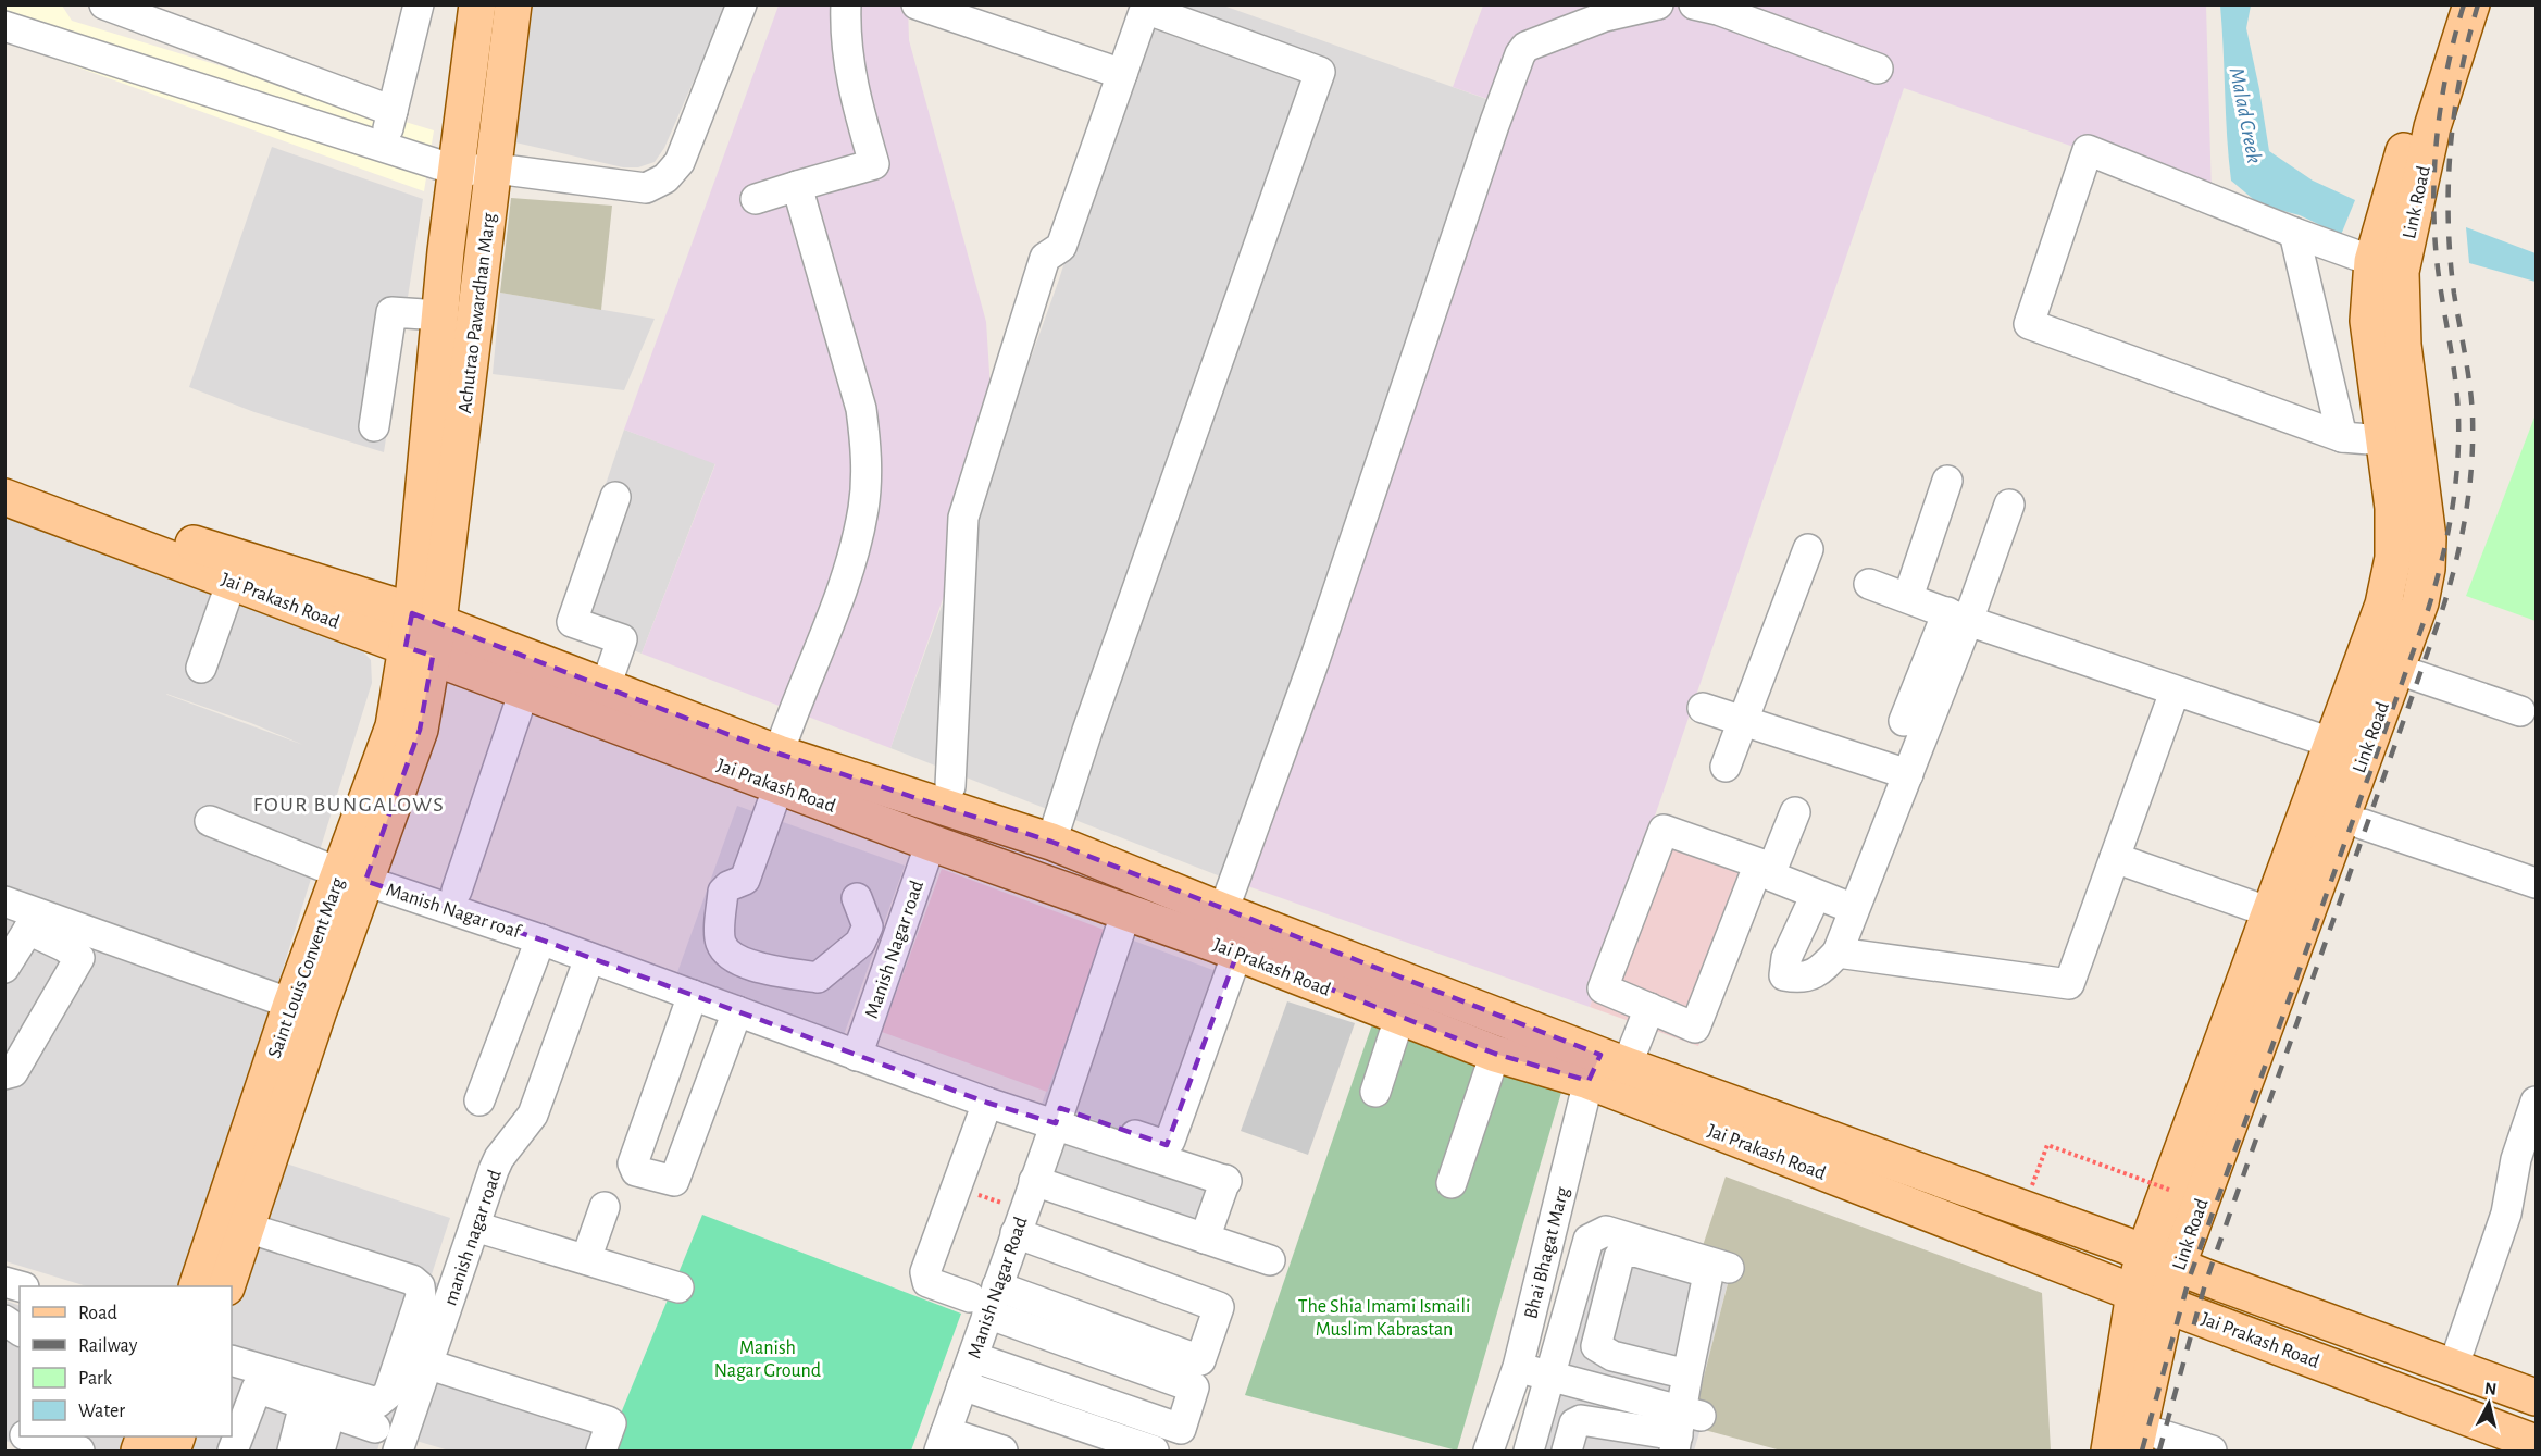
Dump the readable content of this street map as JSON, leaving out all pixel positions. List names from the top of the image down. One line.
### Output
{"streets":{"main road":["Link Road","Achutrao Pawardhan Marg","Jai Prakash Road","Saint Louis Convent Marg"],"street":["Manish Nagar roaf","Manish Nagar road","manish nagar road","Manish Nagar Road"]},"crossings":[["Link Road","Jai Prakash Road"],["Achutrao Pawardhan Marg","Jai Prakash Road"],["Achutrao Pawardhan Marg","Saint Louis Convent Marg"],["Jai Prakash Road","Manish Nagar road"],["Jai Prakash Road","Saint Louis Convent Marg"],["Jai Prakash Road","Manish Nagar Road"],["Manish Nagar roaf","Saint Louis Convent Marg"]],"districts":["FOUR BUNGALOWS"],"water":["Malad Creek"],"parks":["The Shia Imami Ismaili Muslim Kabrastan","Manish Nagar Ground"],"legend":["Road","Railway","Park","Water"],"north":"top"}
